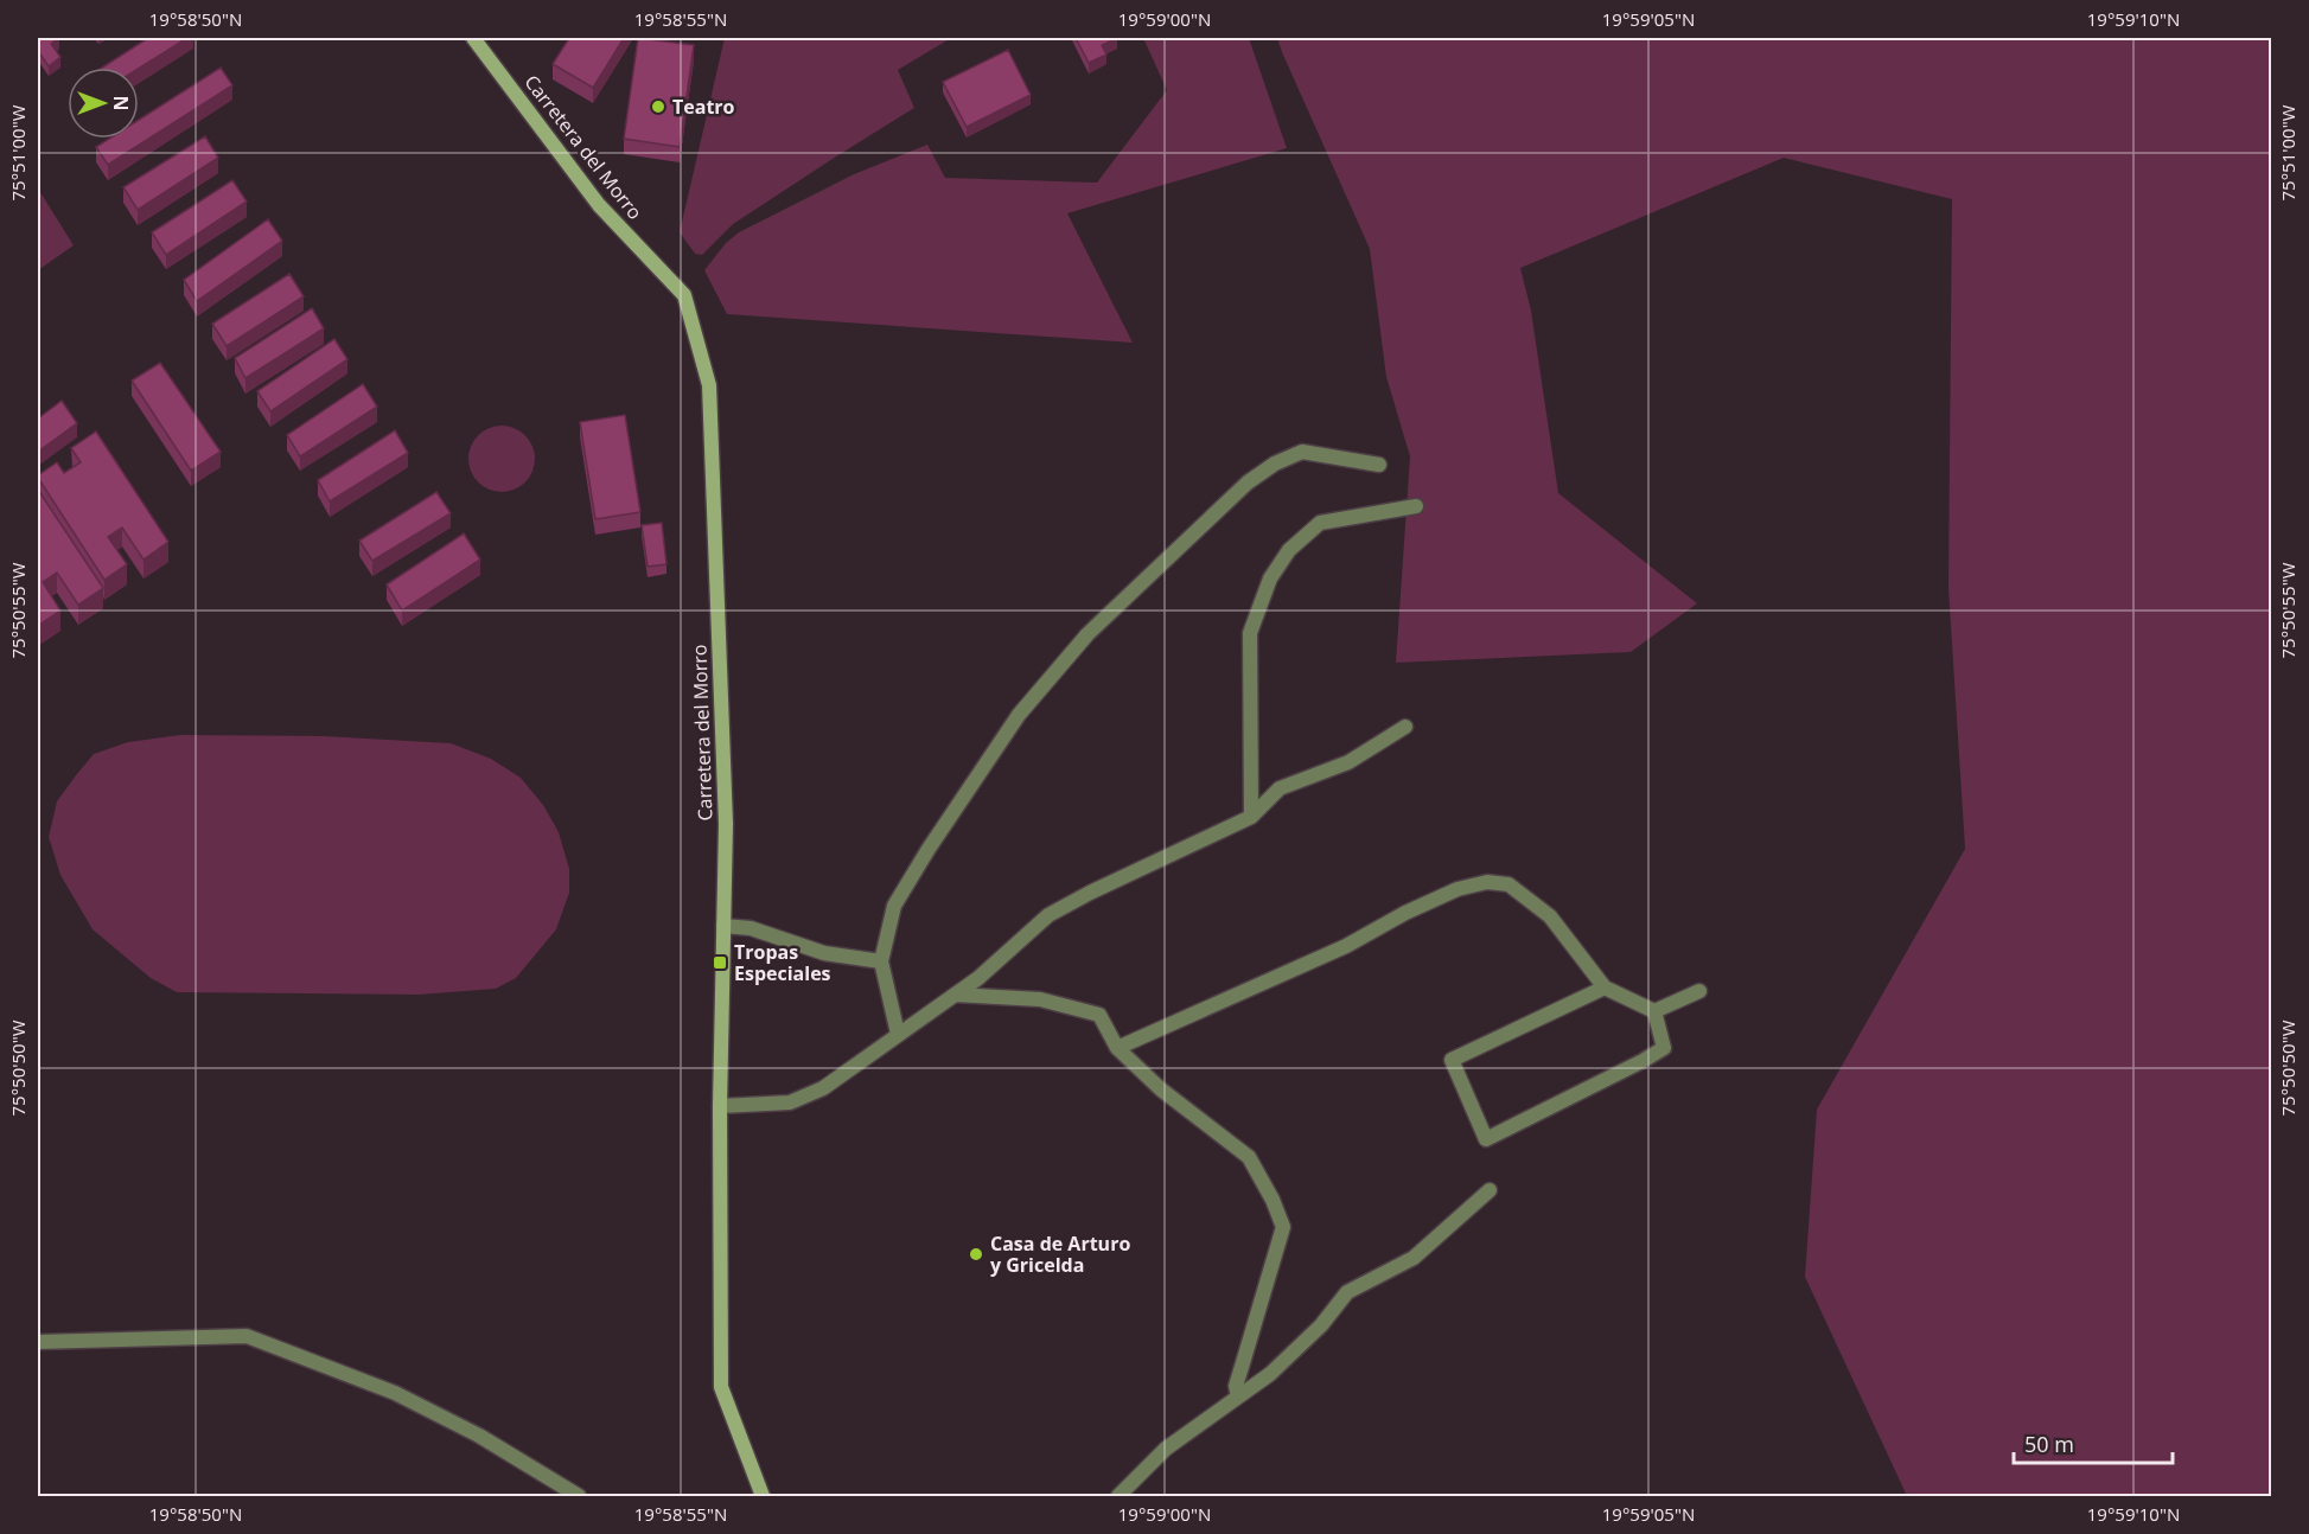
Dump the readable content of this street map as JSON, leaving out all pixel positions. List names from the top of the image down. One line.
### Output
{"streets":{"main road":["Carretera del Morro"]},"places":{"other":["Teatro","Casa de Arturo y Gricelda"],"transit":["Tropas Especiales"]},"scale_bar":"50 m","north":"right","coordinates":["19°58'50\"N","19°58'55\"N","19°59'00\"N","19°59'05\"N","19°59'10\"N","75°51'00\"W","75°50'55\"W","75°50'50\"W"]}
